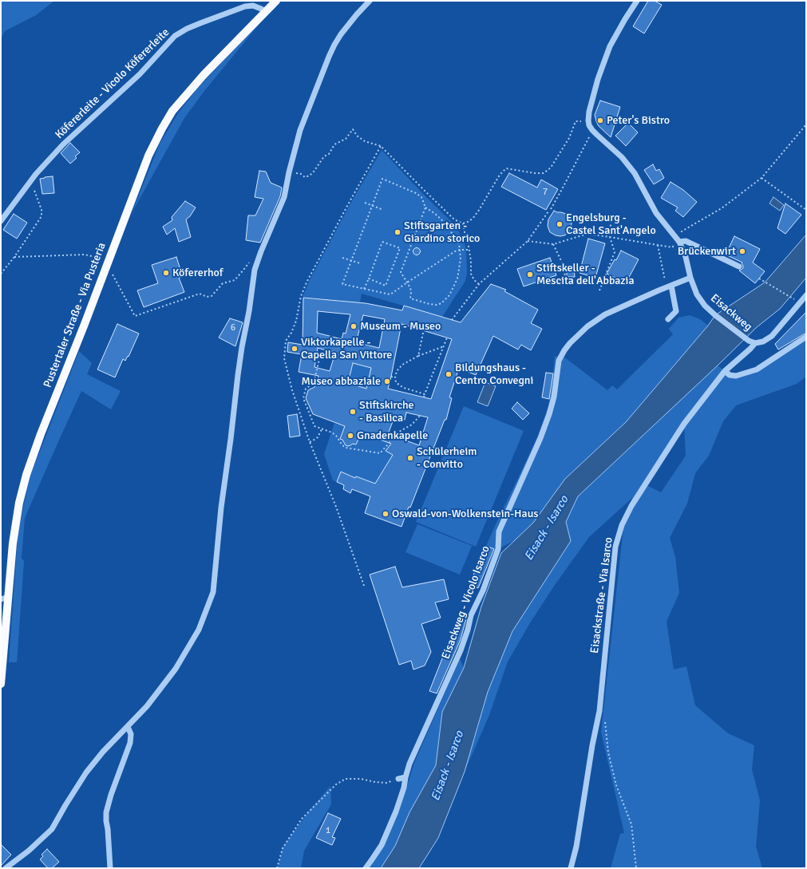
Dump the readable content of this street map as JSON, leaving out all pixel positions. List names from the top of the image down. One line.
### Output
{"streets":{"main road":["Pustertaler Straße - Via Pusteria"],"street":["Köfererleite - Vicolo Köfererleite","Eisackweg","Eisackstraße - Via Isarco","Eisackweg - Vicolo Isarco"]},"crossings":[["Köfererleite - Vicolo Köfererleite","Pustertaler Straße - Via Pusteria"],["Eisackweg","Eisackstraße - Via Isarco"],["Eisackweg","Eisackweg - Vicolo Isarco"]],"water":["Eisack - Isarco"],"places":["Peter's Bistro","Engelsburg - Castel Sant'Angelo","Stiftsgarten - Giardino storico","Brückenwirt","Köfererhof","Stiftskeller - Mescita dell'Abbazia","Museum - Museo","Viktorkapelle - Capella San Vittore","Bildungshaus - Centro Convegni","Museo abbaziale","Stiftskirche - Basilica","Gnadenkapelle","Schülerheim - Convitto","Oswald-von-Wolkenstein-Haus"],"house_numbers":["7","6","1"]}
